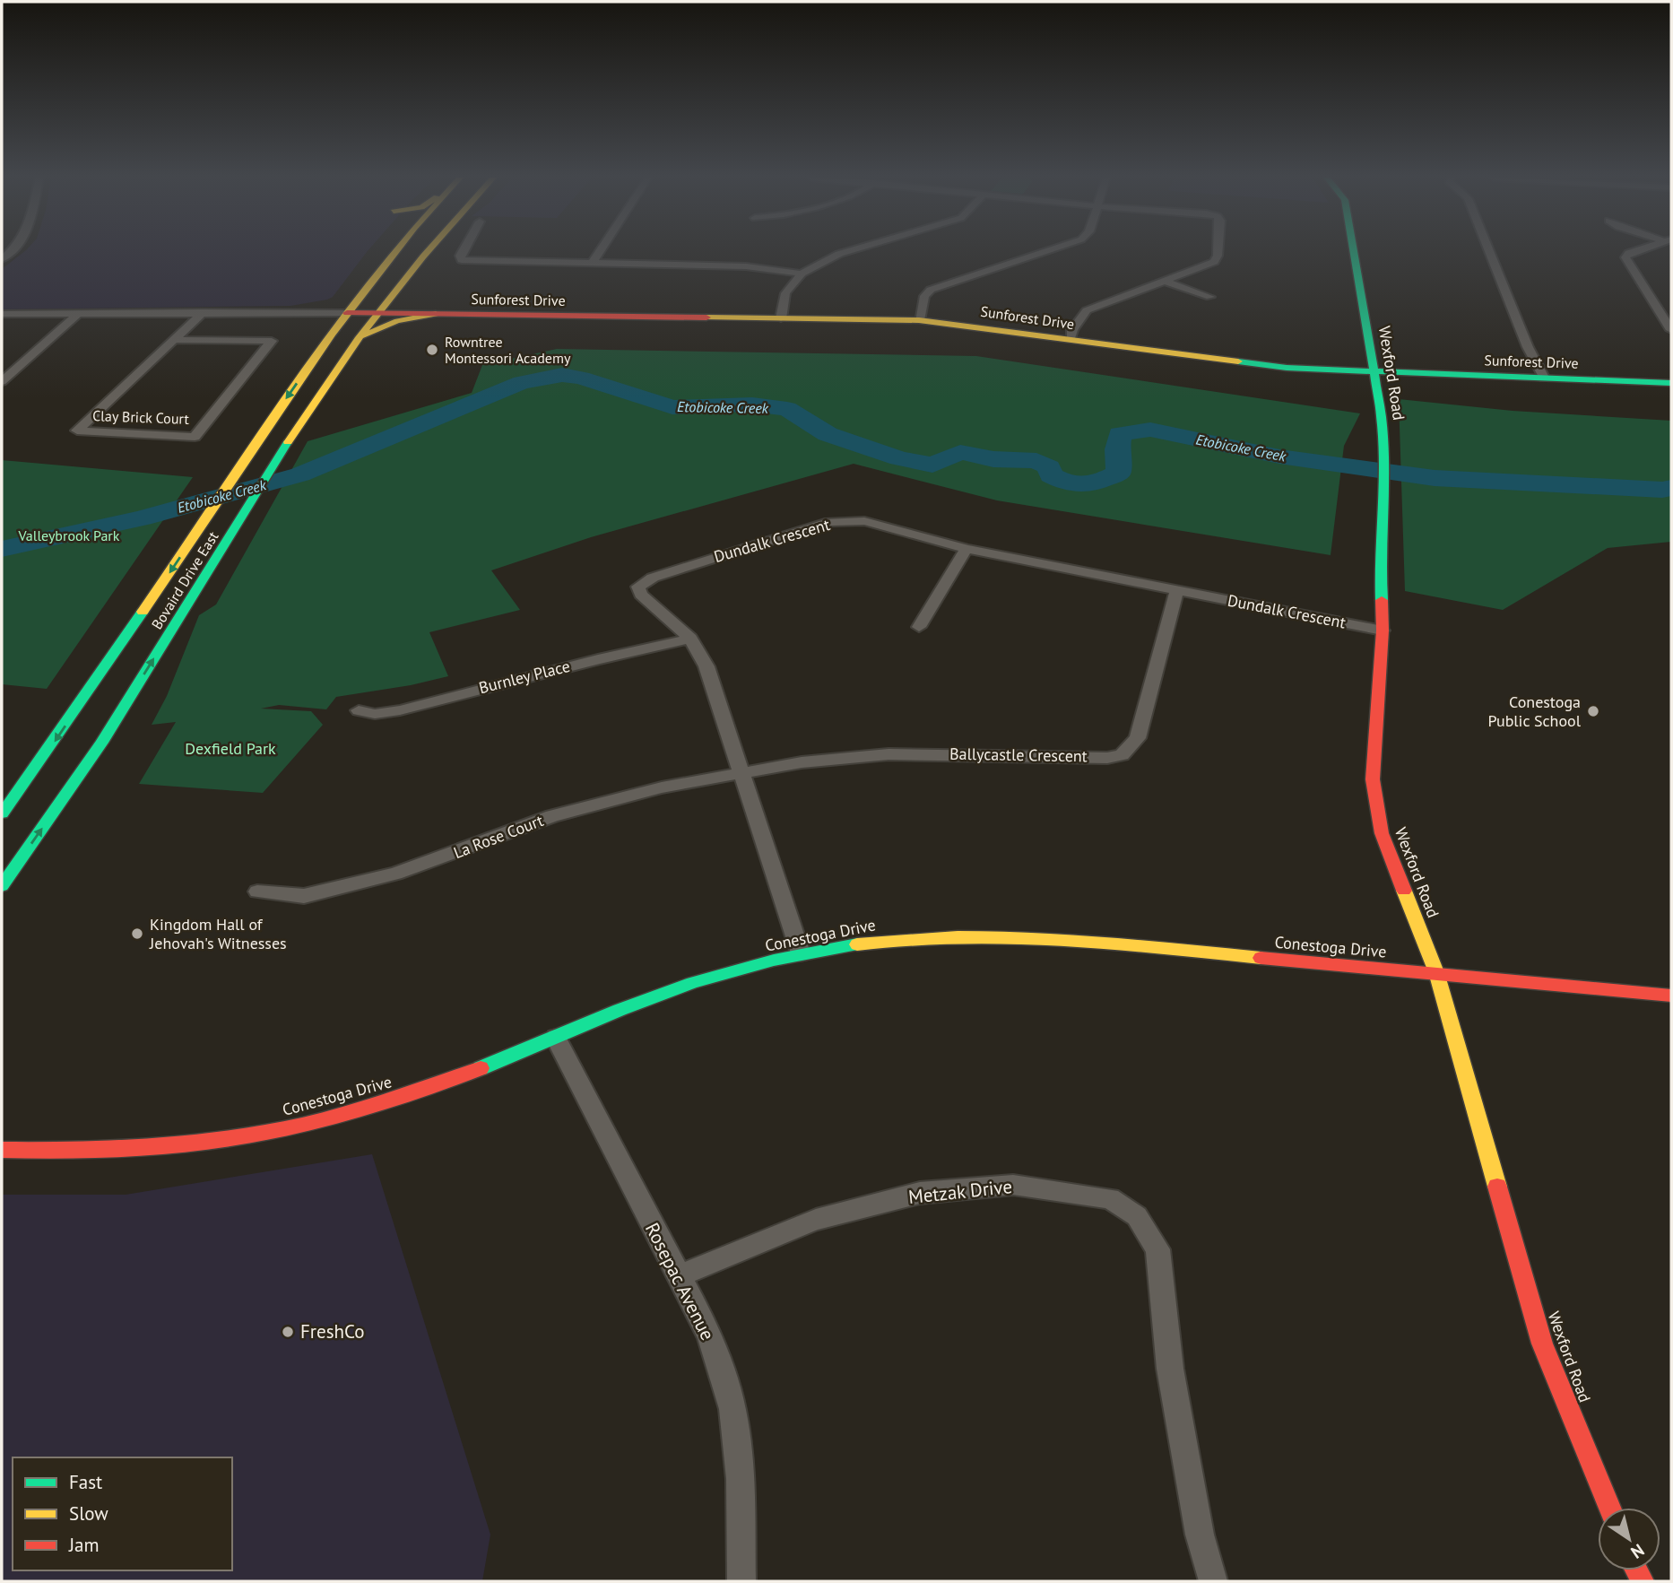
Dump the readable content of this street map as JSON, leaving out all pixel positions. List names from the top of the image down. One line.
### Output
{"streets":{"street":["Sunforest Drive","Wexford Road","Clay Brick Court","Dundalk Crescent","Bovaird Drive East","Burnley Place","Ballycastle Crescent","La Rose Court","Conestoga Drive","Metzak Drive","Rosepac Avenue"]},"crossings":[["Sunforest Drive","Wexford Road"],["Sunforest Drive","Bovaird Drive East"],["Wexford Road","Dundalk Crescent"],["Wexford Road","Conestoga Drive"],["Dundalk Crescent","Burnley Place"],["Dundalk Crescent","Ballycastle Crescent"],["Dundalk Crescent","La Rose Court"],["Dundalk Crescent","Conestoga Drive"],["Ballycastle Crescent","La Rose Court"],["Conestoga Drive","Rosepac Avenue"],["Metzak Drive","Rosepac Avenue"]],"water":["Etobicoke Creek"],"parks":["Valleybrook Park","Dexfield Park"],"places":["Rowntree Montessori Academy","Conestoga Public School","Kingdom Hall of Jehovah's Witnesses","FreshCo"],"legend":["Fast","Slow","Jam"],"north":"bottom right"}
